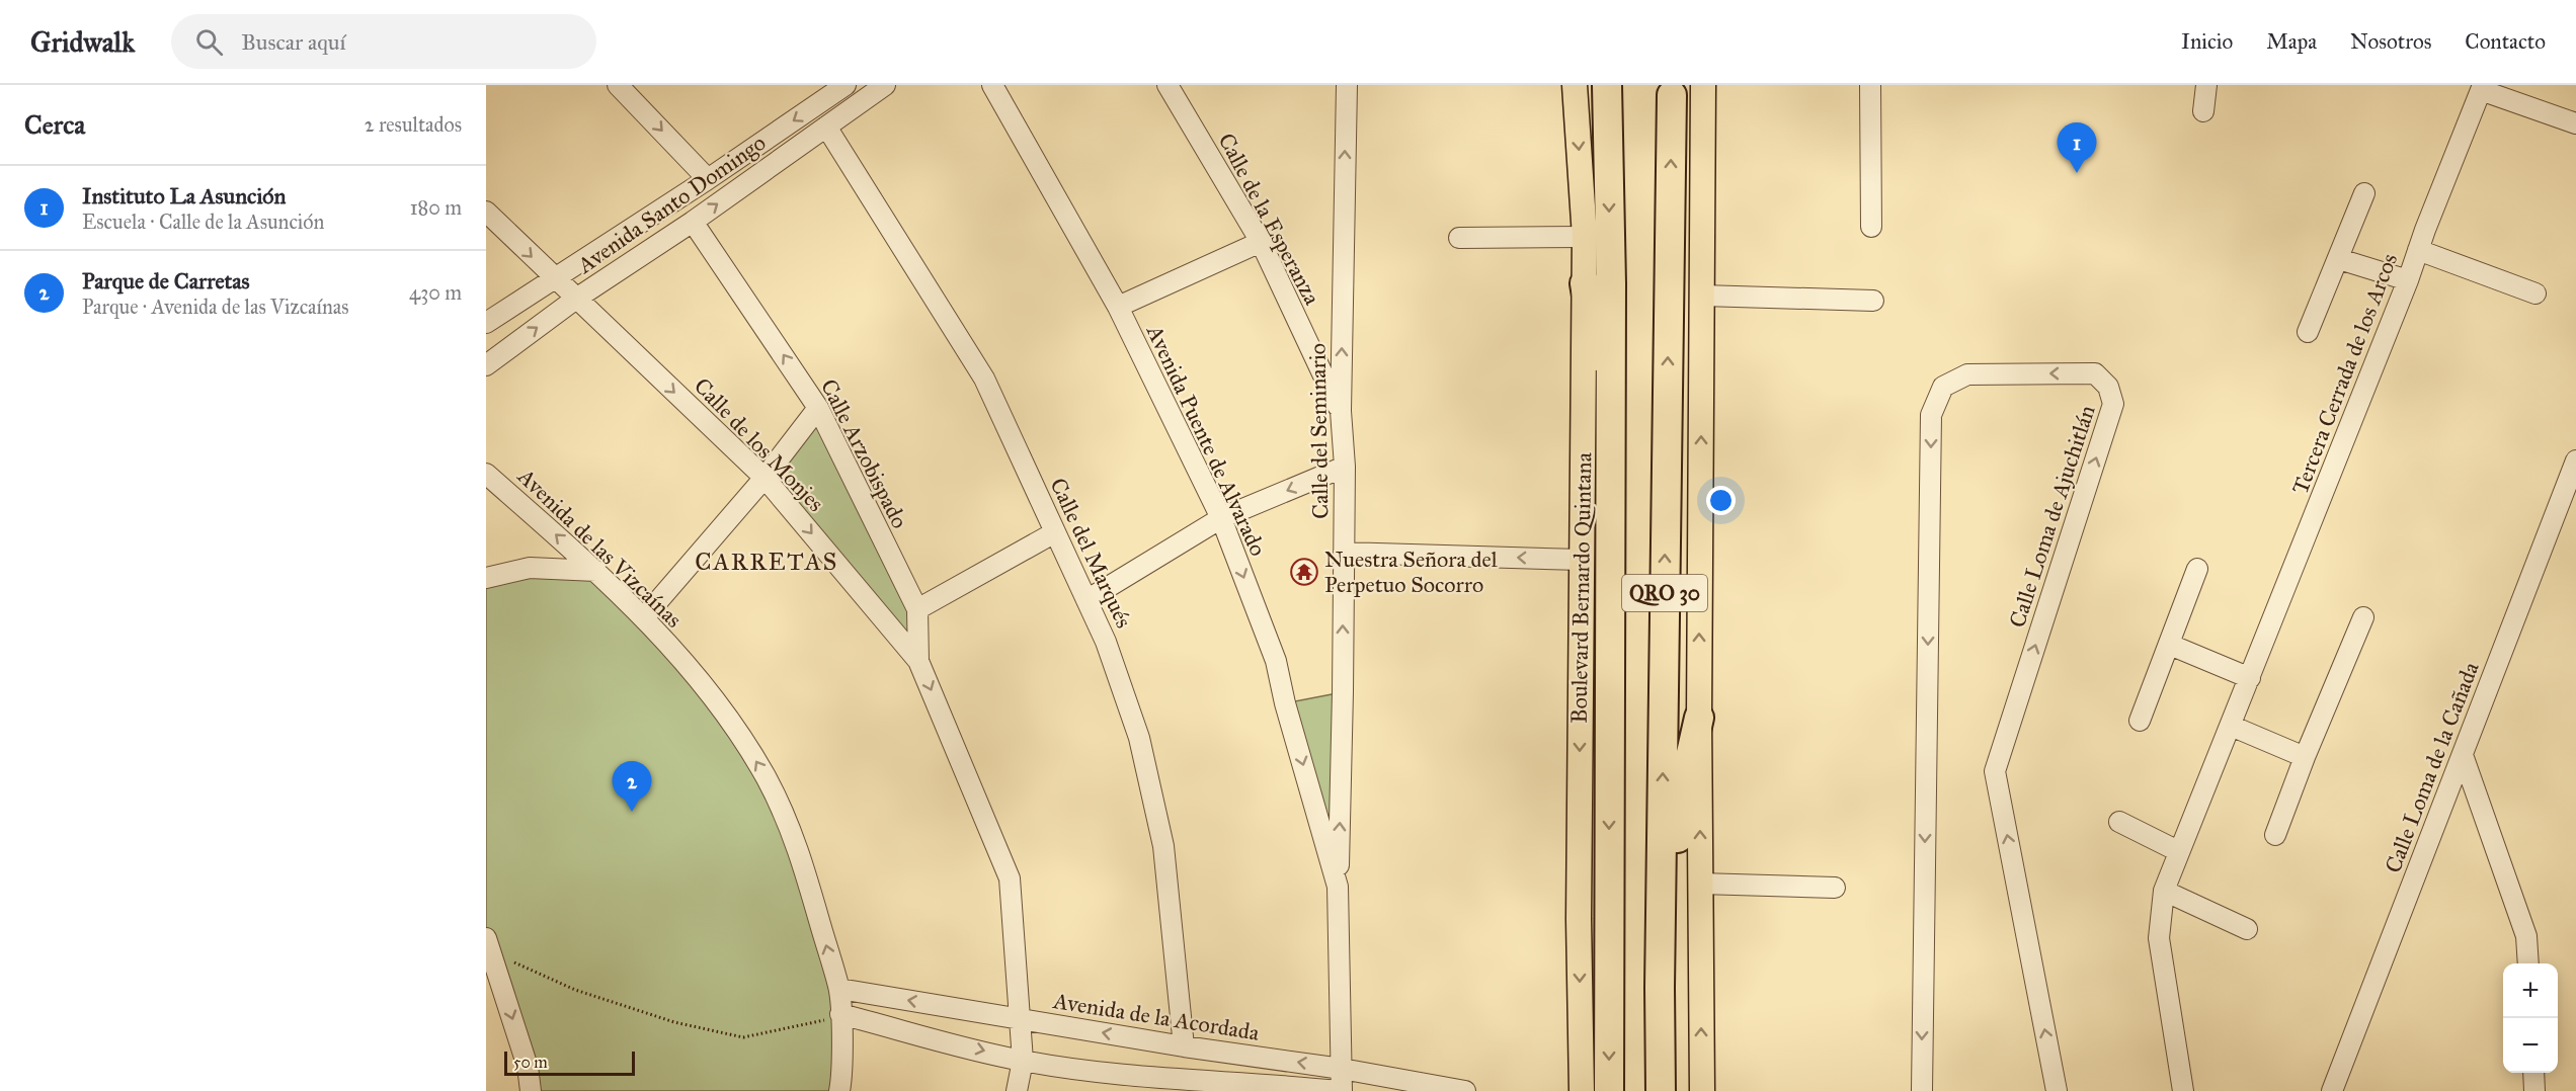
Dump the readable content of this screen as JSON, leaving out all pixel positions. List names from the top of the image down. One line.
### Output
{"streets":{"highway":["Boulevard Bernardo Quintana","QRO 30"],"street":["Avenida Santo Domingo","Calle de la Esperanza","Tercera Cerrada de los Arcos","Calle del Seminario","Avenida Puente de Alvarado","Calle de los Monjes","Calle Arzobispado","Calle Loma de Ajuchitlán","Avenida de las Vizcaínas","Calle del Marqués","Calle Loma de la Cañada","Avenida de la Acordada"]},"crossings":[["Avenida Santo Domingo","Calle de los Monjes"],["Avenida Santo Domingo","Calle Arzobispado"],["Avenida Santo Domingo","Calle del Marqués"],["Calle de la Esperanza","Calle del Seminario"],["Calle del Seminario","Avenida Puente de Alvarado"],["Avenida Puente de Alvarado","Avenida de la Acordada"],["Calle de los Monjes","Calle Arzobispado"],["Calle de los Monjes","Avenida de la Acordada"],["Avenida de las Vizcaínas","Avenida de la Acordada"],["Calle del Marqués","Avenida de la Acordada"]],"one_way":["Calle del Seminario","Avenida Puente de Alvarado","Calle de los Monjes","Calle Arzobispado","Avenida de las Vizcaínas"],"districts":["CARRETAS"],"places":{"temple":["Nuestra Señora del Perpetuo Socorro"]},"scale_bar":"50 m","page":{"header":"Gridwalk","search":"Buscar aquí","nav":["Inicio","Mapa","Nosotros","Contacto"],"heading":["Cerca","2 resultados"],"pins":["1","2"],"list":[{"mark":"1","name":"Instituto La Asunción","note":"Escuela · Calle de la Asunción","value":"180 m"},{"mark":"2","name":"Parque de Carretas","note":"Parque · Avenida de las Vizcaínas","value":"430 m"}],"map_buttons":["+","−"],"scale":"50 m"}}
